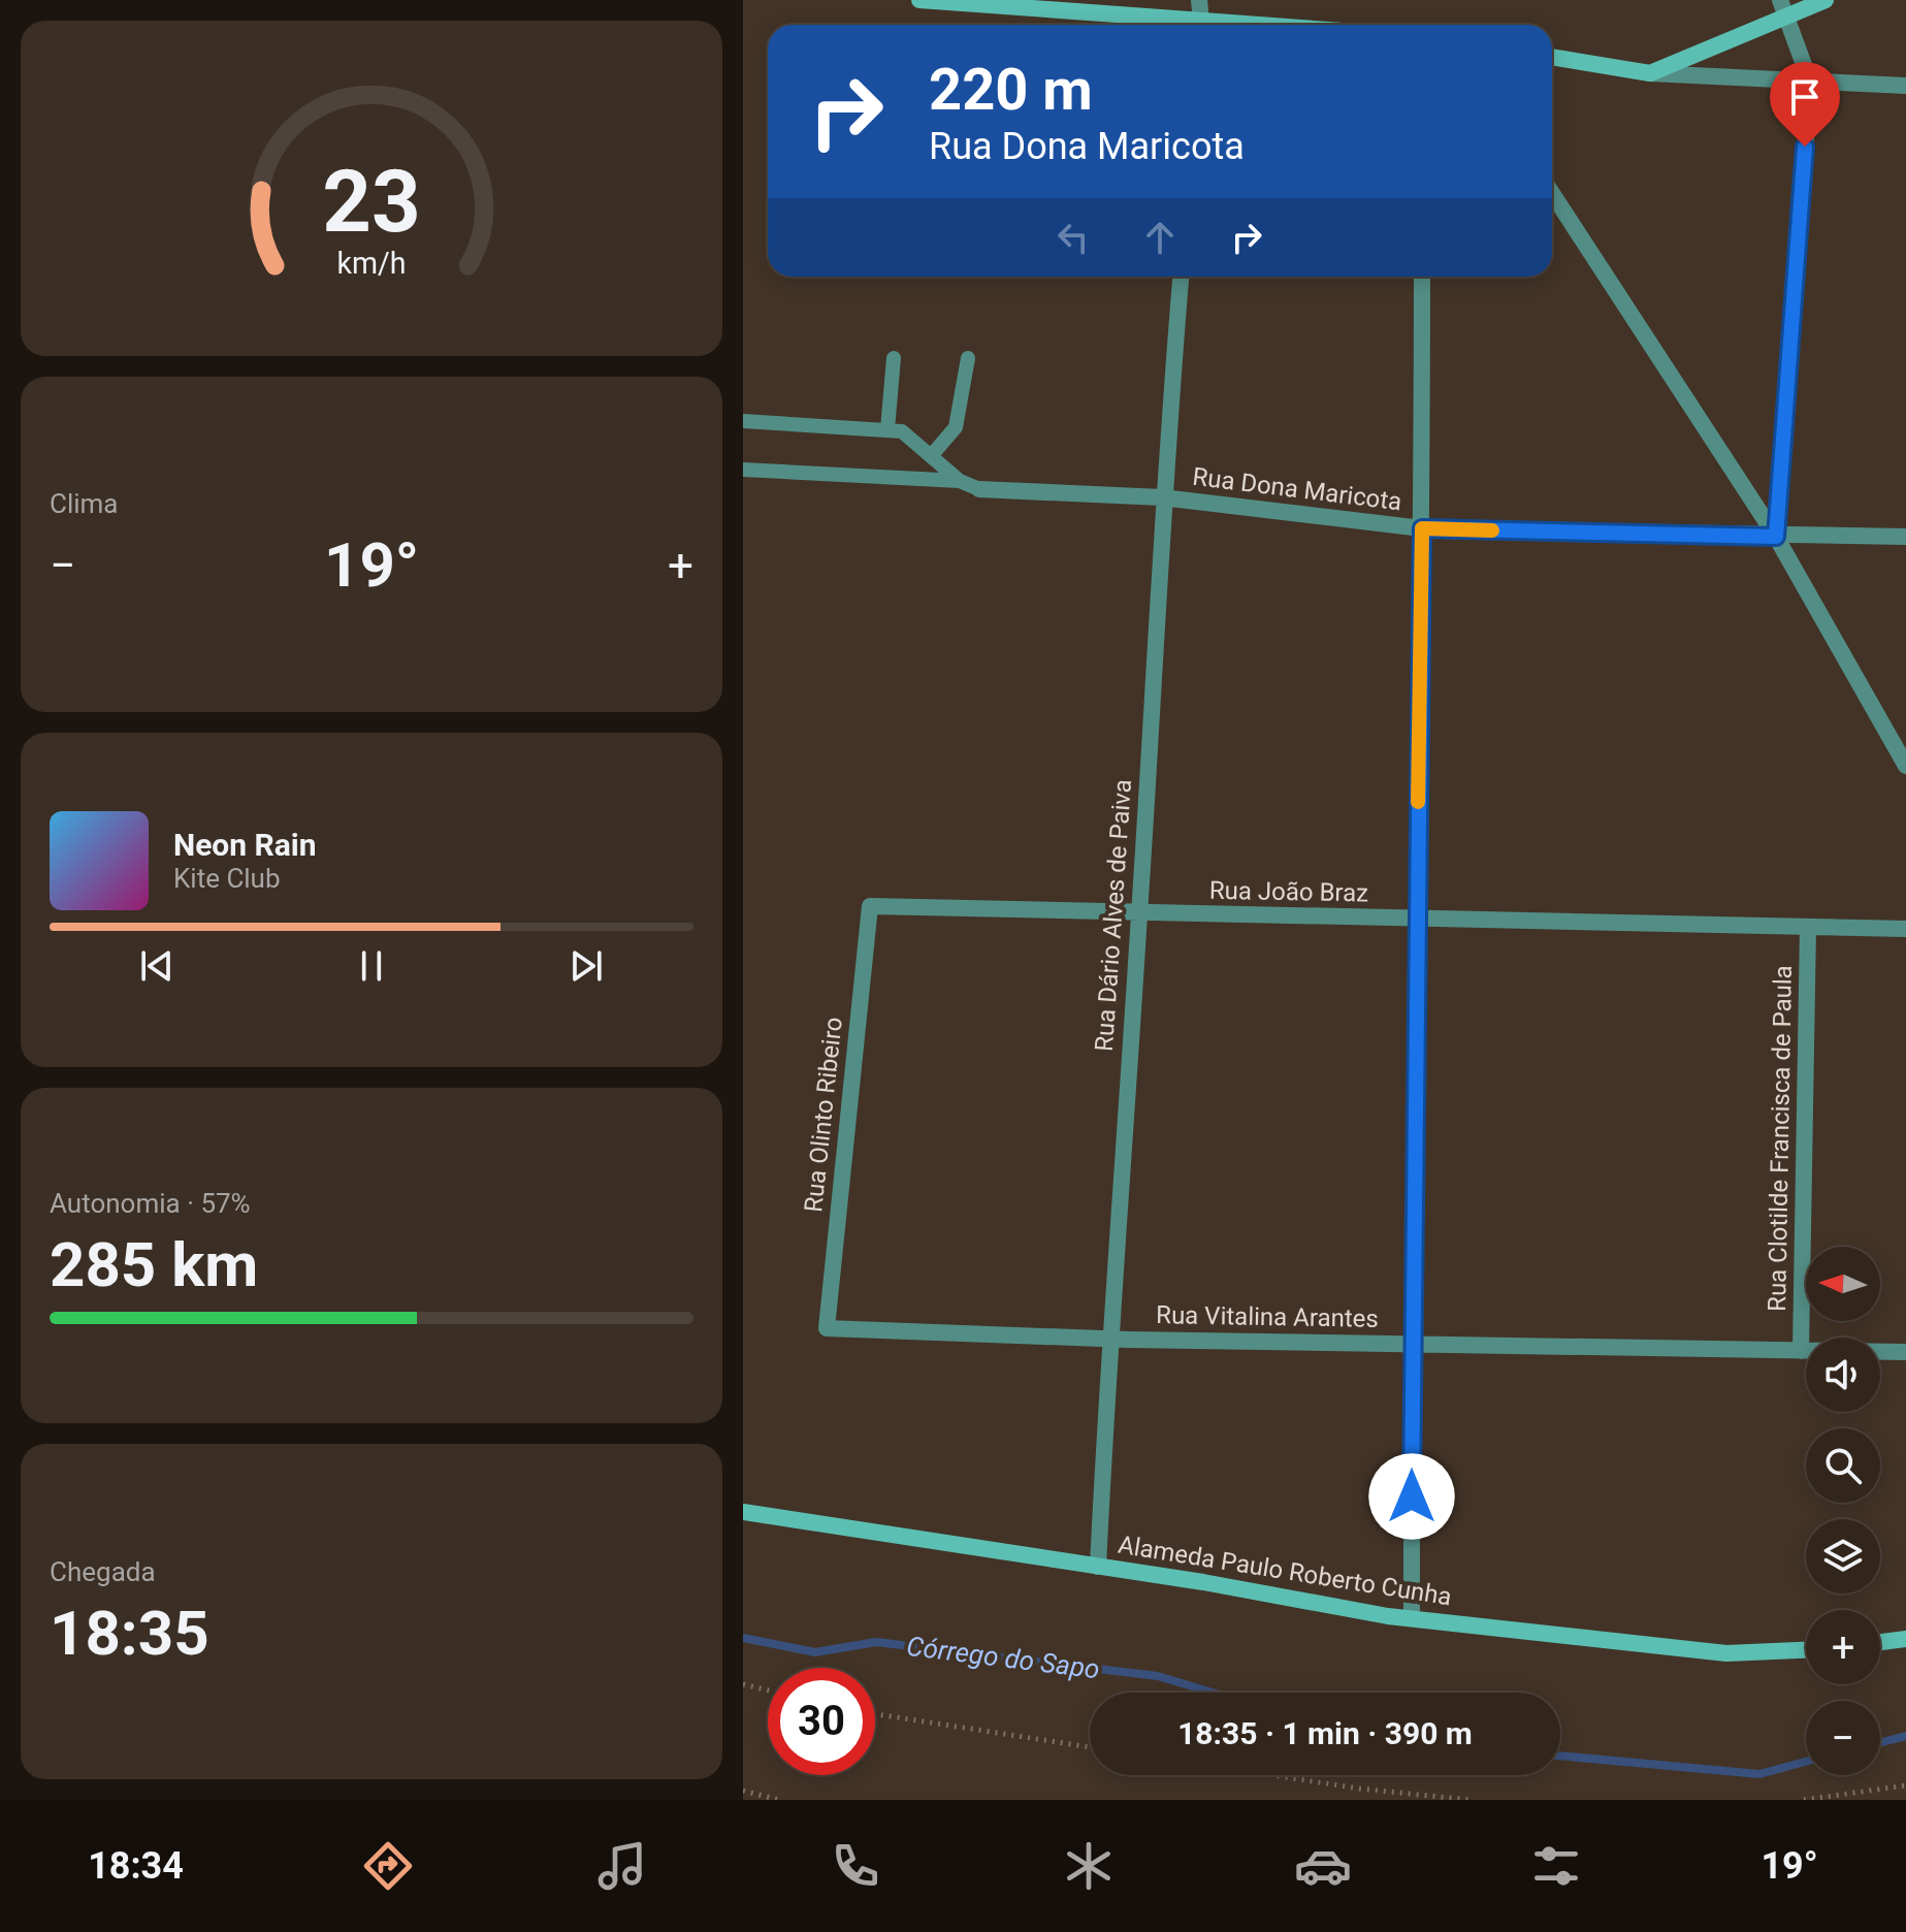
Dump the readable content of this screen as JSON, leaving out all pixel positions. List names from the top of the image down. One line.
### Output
{"streets":{"street":["Rua Dona Maricota","Rua João Braz","Rua Dário Alves de Paiva","Rua Olinto Ribeiro","Rua Clotilde Francisca de Paula","Rua Vitalina Arantes","Alameda Paulo Roberto Cunha"]},"crossings":[["Rua Dona Maricota","Rua Dário Alves de Paiva"],["Rua João Braz","Rua Dário Alves de Paiva"],["Rua João Braz","Rua Olinto Ribeiro"],["Rua João Braz","Rua Clotilde Francisca de Paula"],["Rua Dário Alves de Paiva","Rua Vitalina Arantes"],["Rua Dário Alves de Paiva","Alameda Paulo Roberto Cunha"],["Rua Olinto Ribeiro","Rua Vitalina Arantes"],["Rua Clotilde Francisca de Paula","Rua Vitalina Arantes"]],"water":["Córrego do Sapo"],"north":"left","page":{"turn":["220 m","Rua Dona Maricota"],"tile":["Clima",["Autonomia · 57%","285 km"],["Chegada","18:35"]],"heat":["−","19°","+"],"song":["Neon Rain","Kite Club"],"map_buttons":["+","−"],"limit":"30","trip":"18:35 · 1 min · 390 m","tabs":["18:34","19°"],"gauge":["23","km/h"]}}
